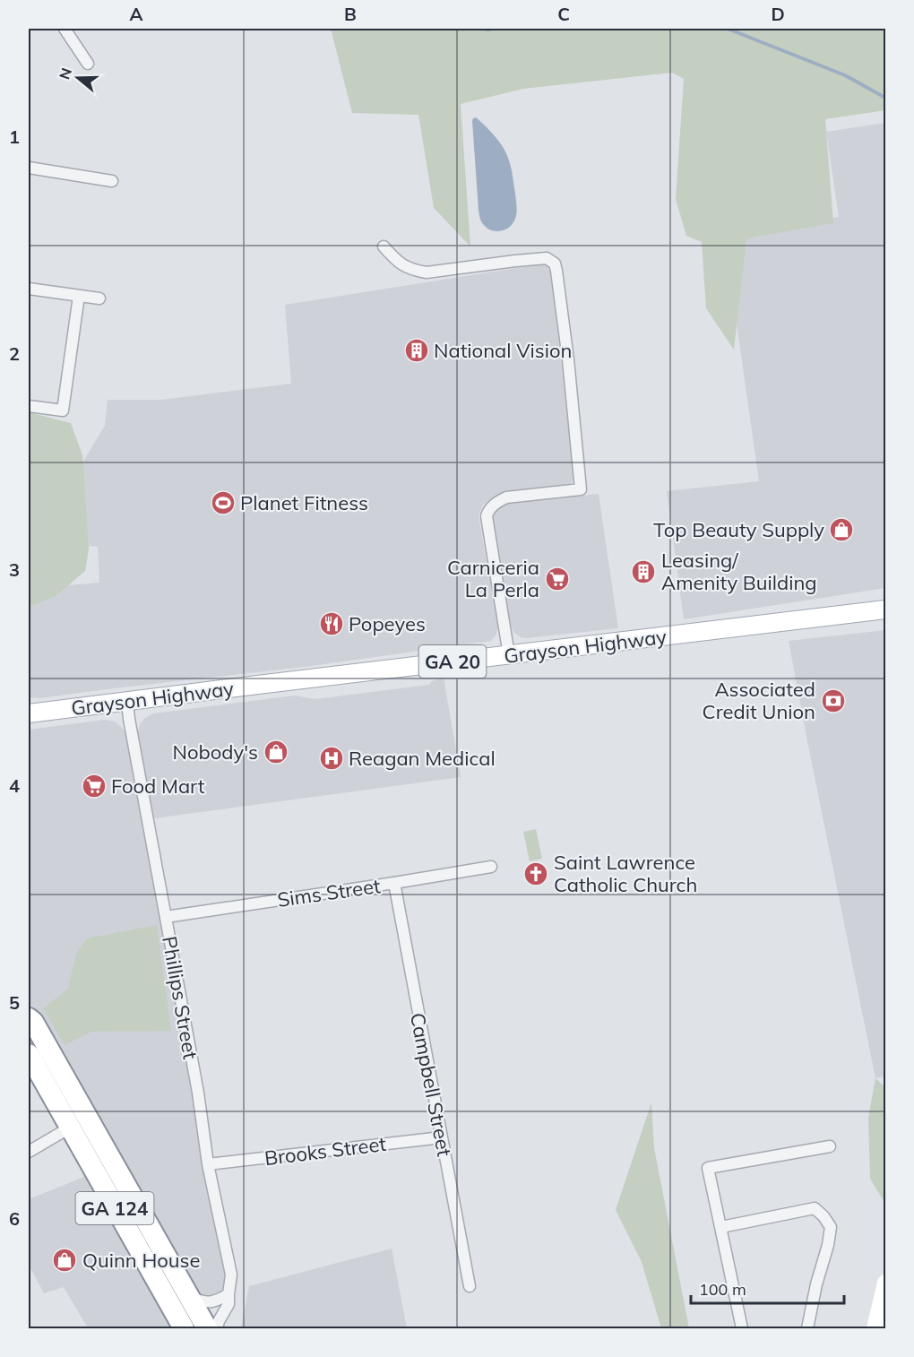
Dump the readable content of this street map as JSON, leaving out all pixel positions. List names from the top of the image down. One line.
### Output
{"streets":{"highway":["GA 124"],"main road":["Grayson Highway","GA 20"],"street":["Sims Street","Phillips Street","Campbell Street","Brooks Street"]},"crossings":[["Grayson Highway","Phillips Street"],["Sims Street","Phillips Street"],["Sims Street","Campbell Street"],["Phillips Street","Brooks Street"],["Campbell Street","Brooks Street"]],"places":{"building":["National Vision","Leasing/ Amenity Building"],"sports":["Planet Fitness"],"shop":["Top Beauty Supply","Nobody's","Quinn House"],"supermarket":["Carniceria La Perla","Food Mart"],"restaurant":["Popeyes"],"bank":["Associated Credit Union"],"hospital":["Reagan Medical"],"church":["Saint Lawrence Catholic Church"]},"scale_bar":"100 m","north":"left","grid":{"columns":["A","B","C","D"],"rows":["1","2","3","4","5","6"]}}
